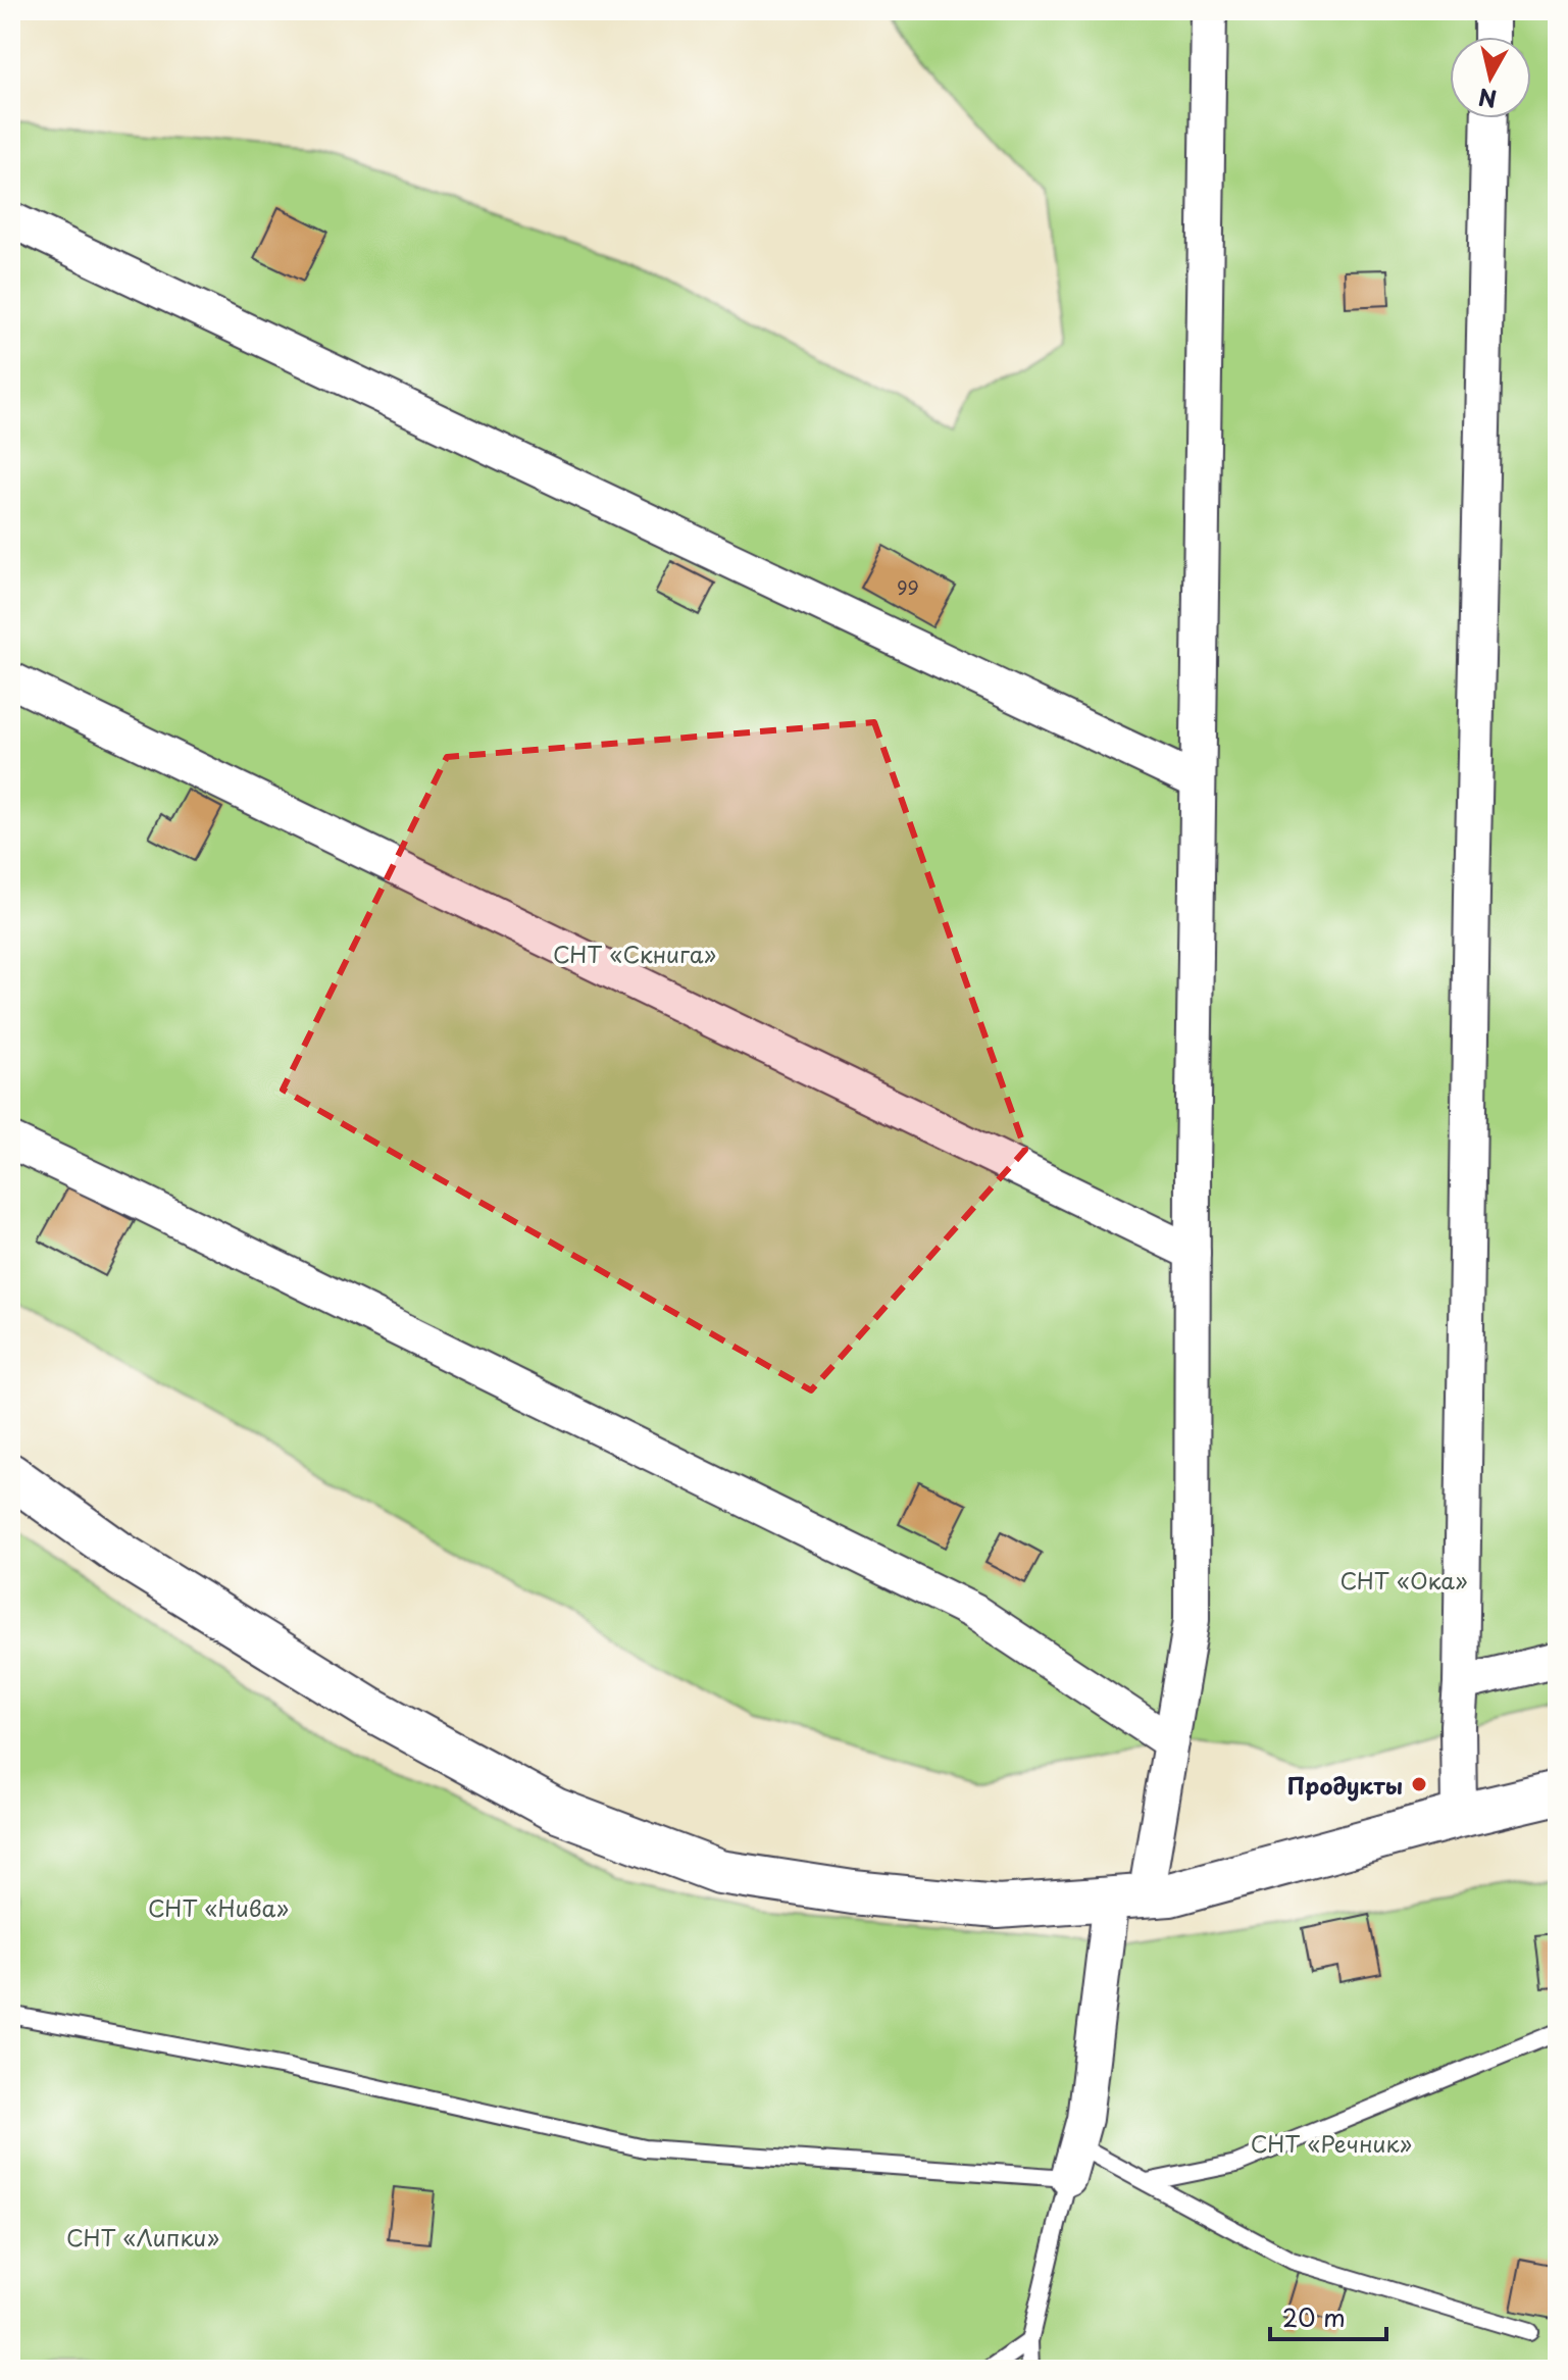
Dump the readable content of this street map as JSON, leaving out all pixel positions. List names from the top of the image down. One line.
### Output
{"parks":["СНТ «Скнига»","СНТ «Ока»","СНТ «Нива»","СНТ «Речник»","СНТ «Липки»"],"places":["Продукты"],"house_numbers":["99"],"scale_bar":"20 m","north":"bottom"}
